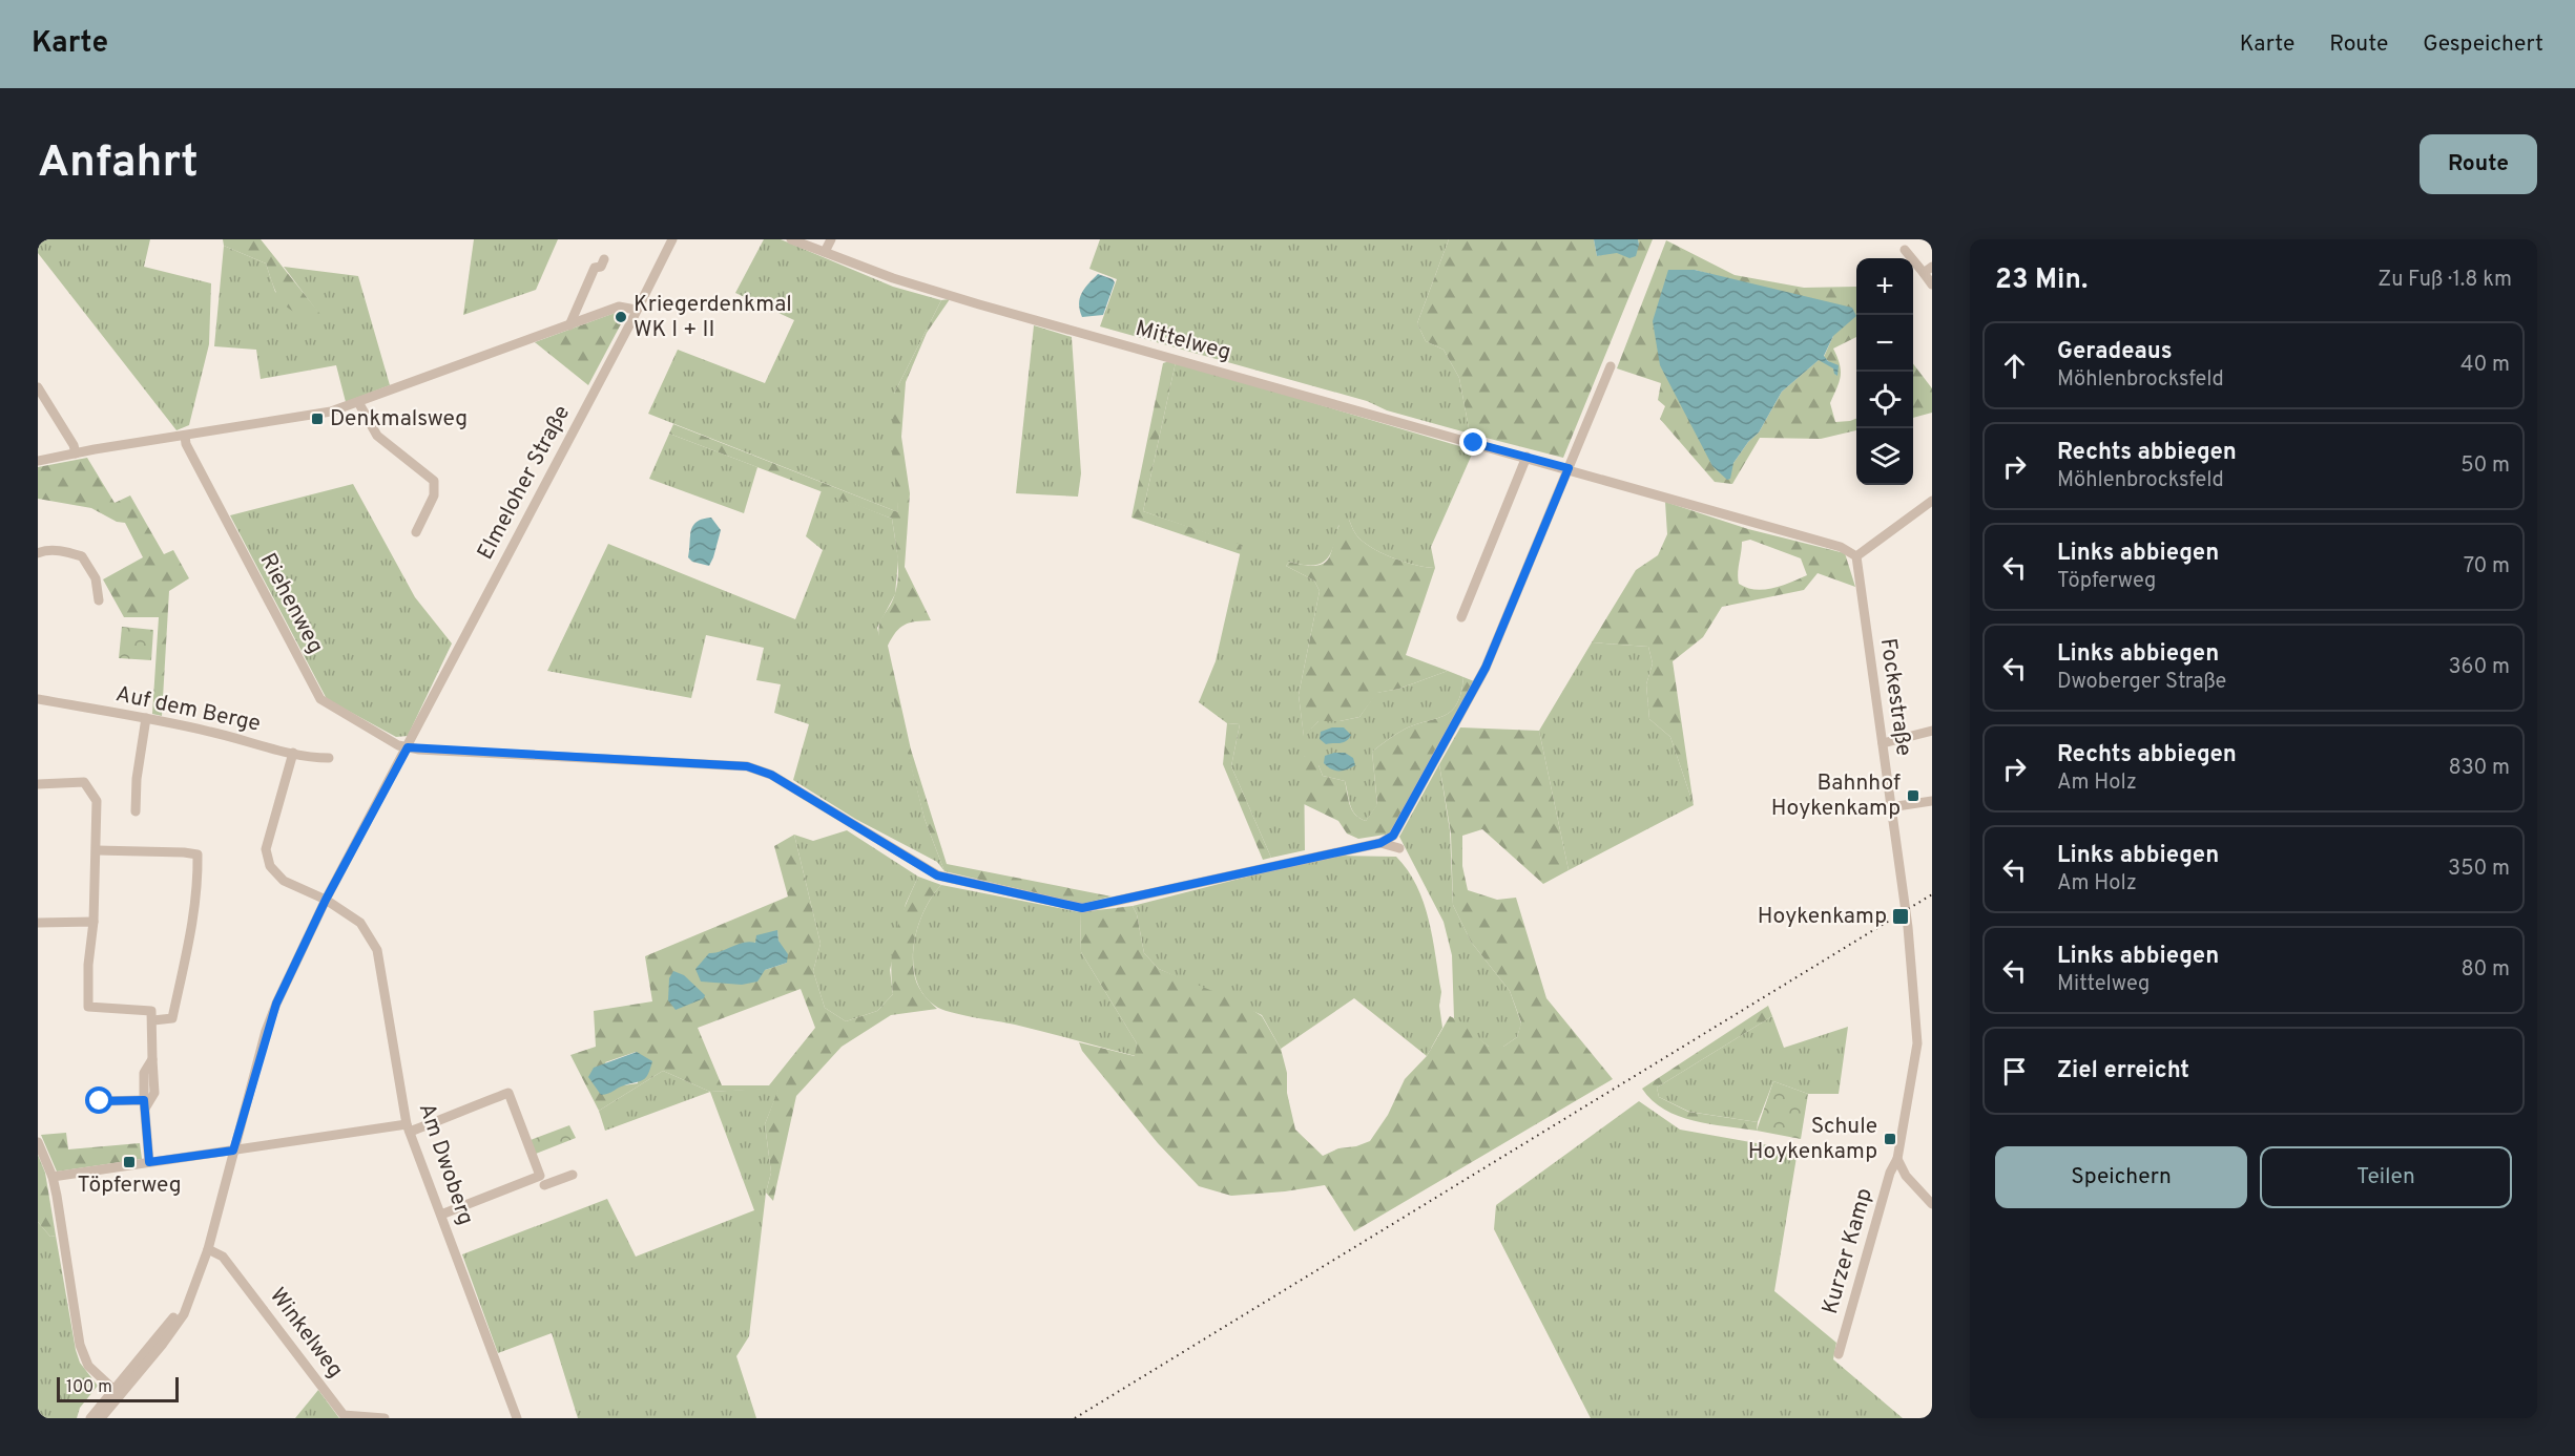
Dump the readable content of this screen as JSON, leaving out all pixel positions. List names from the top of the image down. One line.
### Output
{"streets":{"street":["Mittelweg","Elmeloher Straße","Riehenweg","Fockestraße","Auf dem Berge","Am Dwoberg","Kurzer Kamp","Winkelweg"]},"crossings":[["Elmeloher Straße","Riehenweg"],["Elmeloher Straße","Am Dwoberg"],["Elmeloher Straße","Winkelweg"],["Fockestraße","Kurzer Kamp"],["Auf dem Berge","Am Dwoberg"]],"places":{"other":["Kriegerdenkmal WK I + II"],"transit":["Denkmalsweg","Bahnhof Hoykenkamp","Hoykenkamp","Schule Hoykenkamp","Töpferweg"]},"scale_bar":"100 m","page":{"header":"Karte","nav":["Karte","Route","Gespeichert"],"buttons":["Route",["Speichern","Teilen"]],"title":"Anfahrt","heading":["23 Min.","Zu Fuß · 1.8 km"],"map_buttons":["+","−"],"list":[["Geradeaus","Möhlenbrocksfeld","40 m"],["Rechts abbiegen","Möhlenbrocksfeld","50 m"],["Links abbiegen","Töpferweg","70 m"],["Links abbiegen","Dwoberger Straße","360 m"],["Rechts abbiegen","Am Holz","830 m"],["Links abbiegen","Am Holz","350 m"],["Links abbiegen","Mittelweg","80 m"],"Ziel erreicht"],"scale":"100 m"}}
